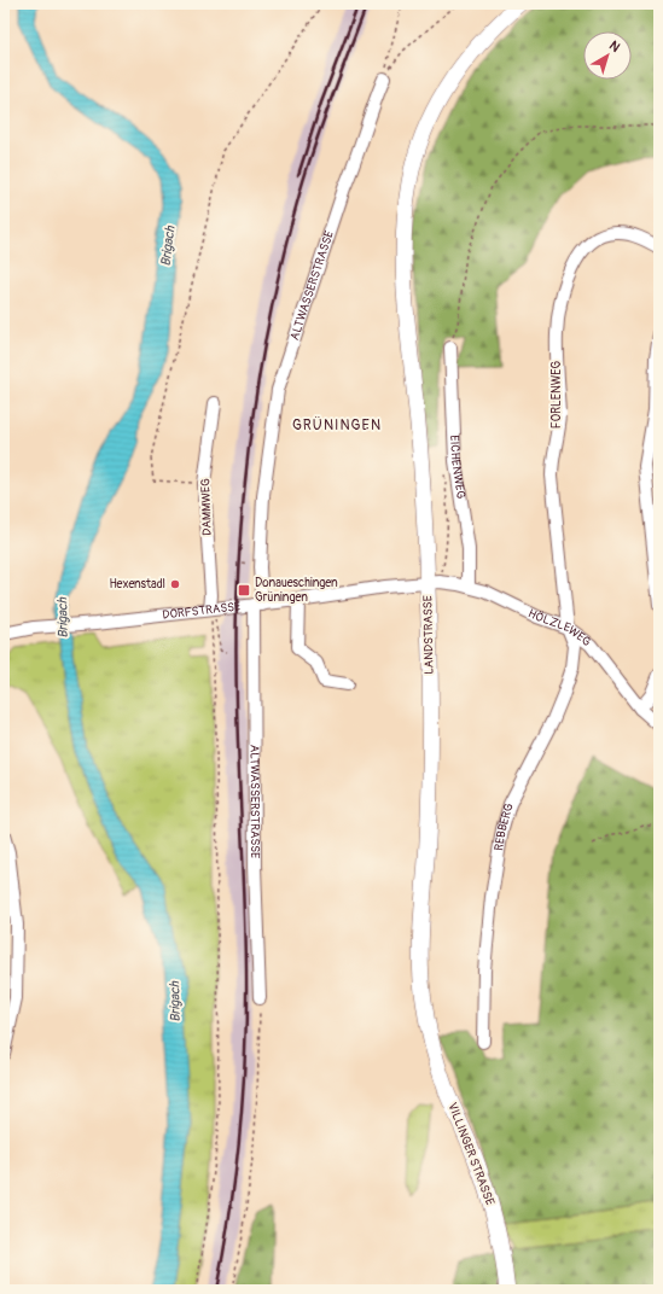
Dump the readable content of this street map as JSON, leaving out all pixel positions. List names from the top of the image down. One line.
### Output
{"streets":{"main road":["LANDSTRASSE","VILLINGER STRASSE"],"street":["ALTWASSERSTRASSE","FORLENWEG","EICHENWEG","DAMMWEG","DORFSTRASSE","HÖLZLEWEG","REBBERG"]},"crossings":[["ALTWASSERSTRASSE","DORFSTRASSE"],["FORLENWEG","HÖLZLEWEG"],["FORLENWEG","REBBERG"],["EICHENWEG","HÖLZLEWEG"],["DAMMWEG","DORFSTRASSE"],["DORFSTRASSE","HÖLZLEWEG"],["DORFSTRASSE","LANDSTRASSE"],["HÖLZLEWEG","LANDSTRASSE"],["HÖLZLEWEG","REBBERG"],["LANDSTRASSE","VILLINGER STRASSE"]],"districts":["GRÜNINGEN"],"water":["Brigach"],"places":{"other":["Hexenstadl"],"transit":["Donaueschingen Grüningen"]},"north":"top right"}
